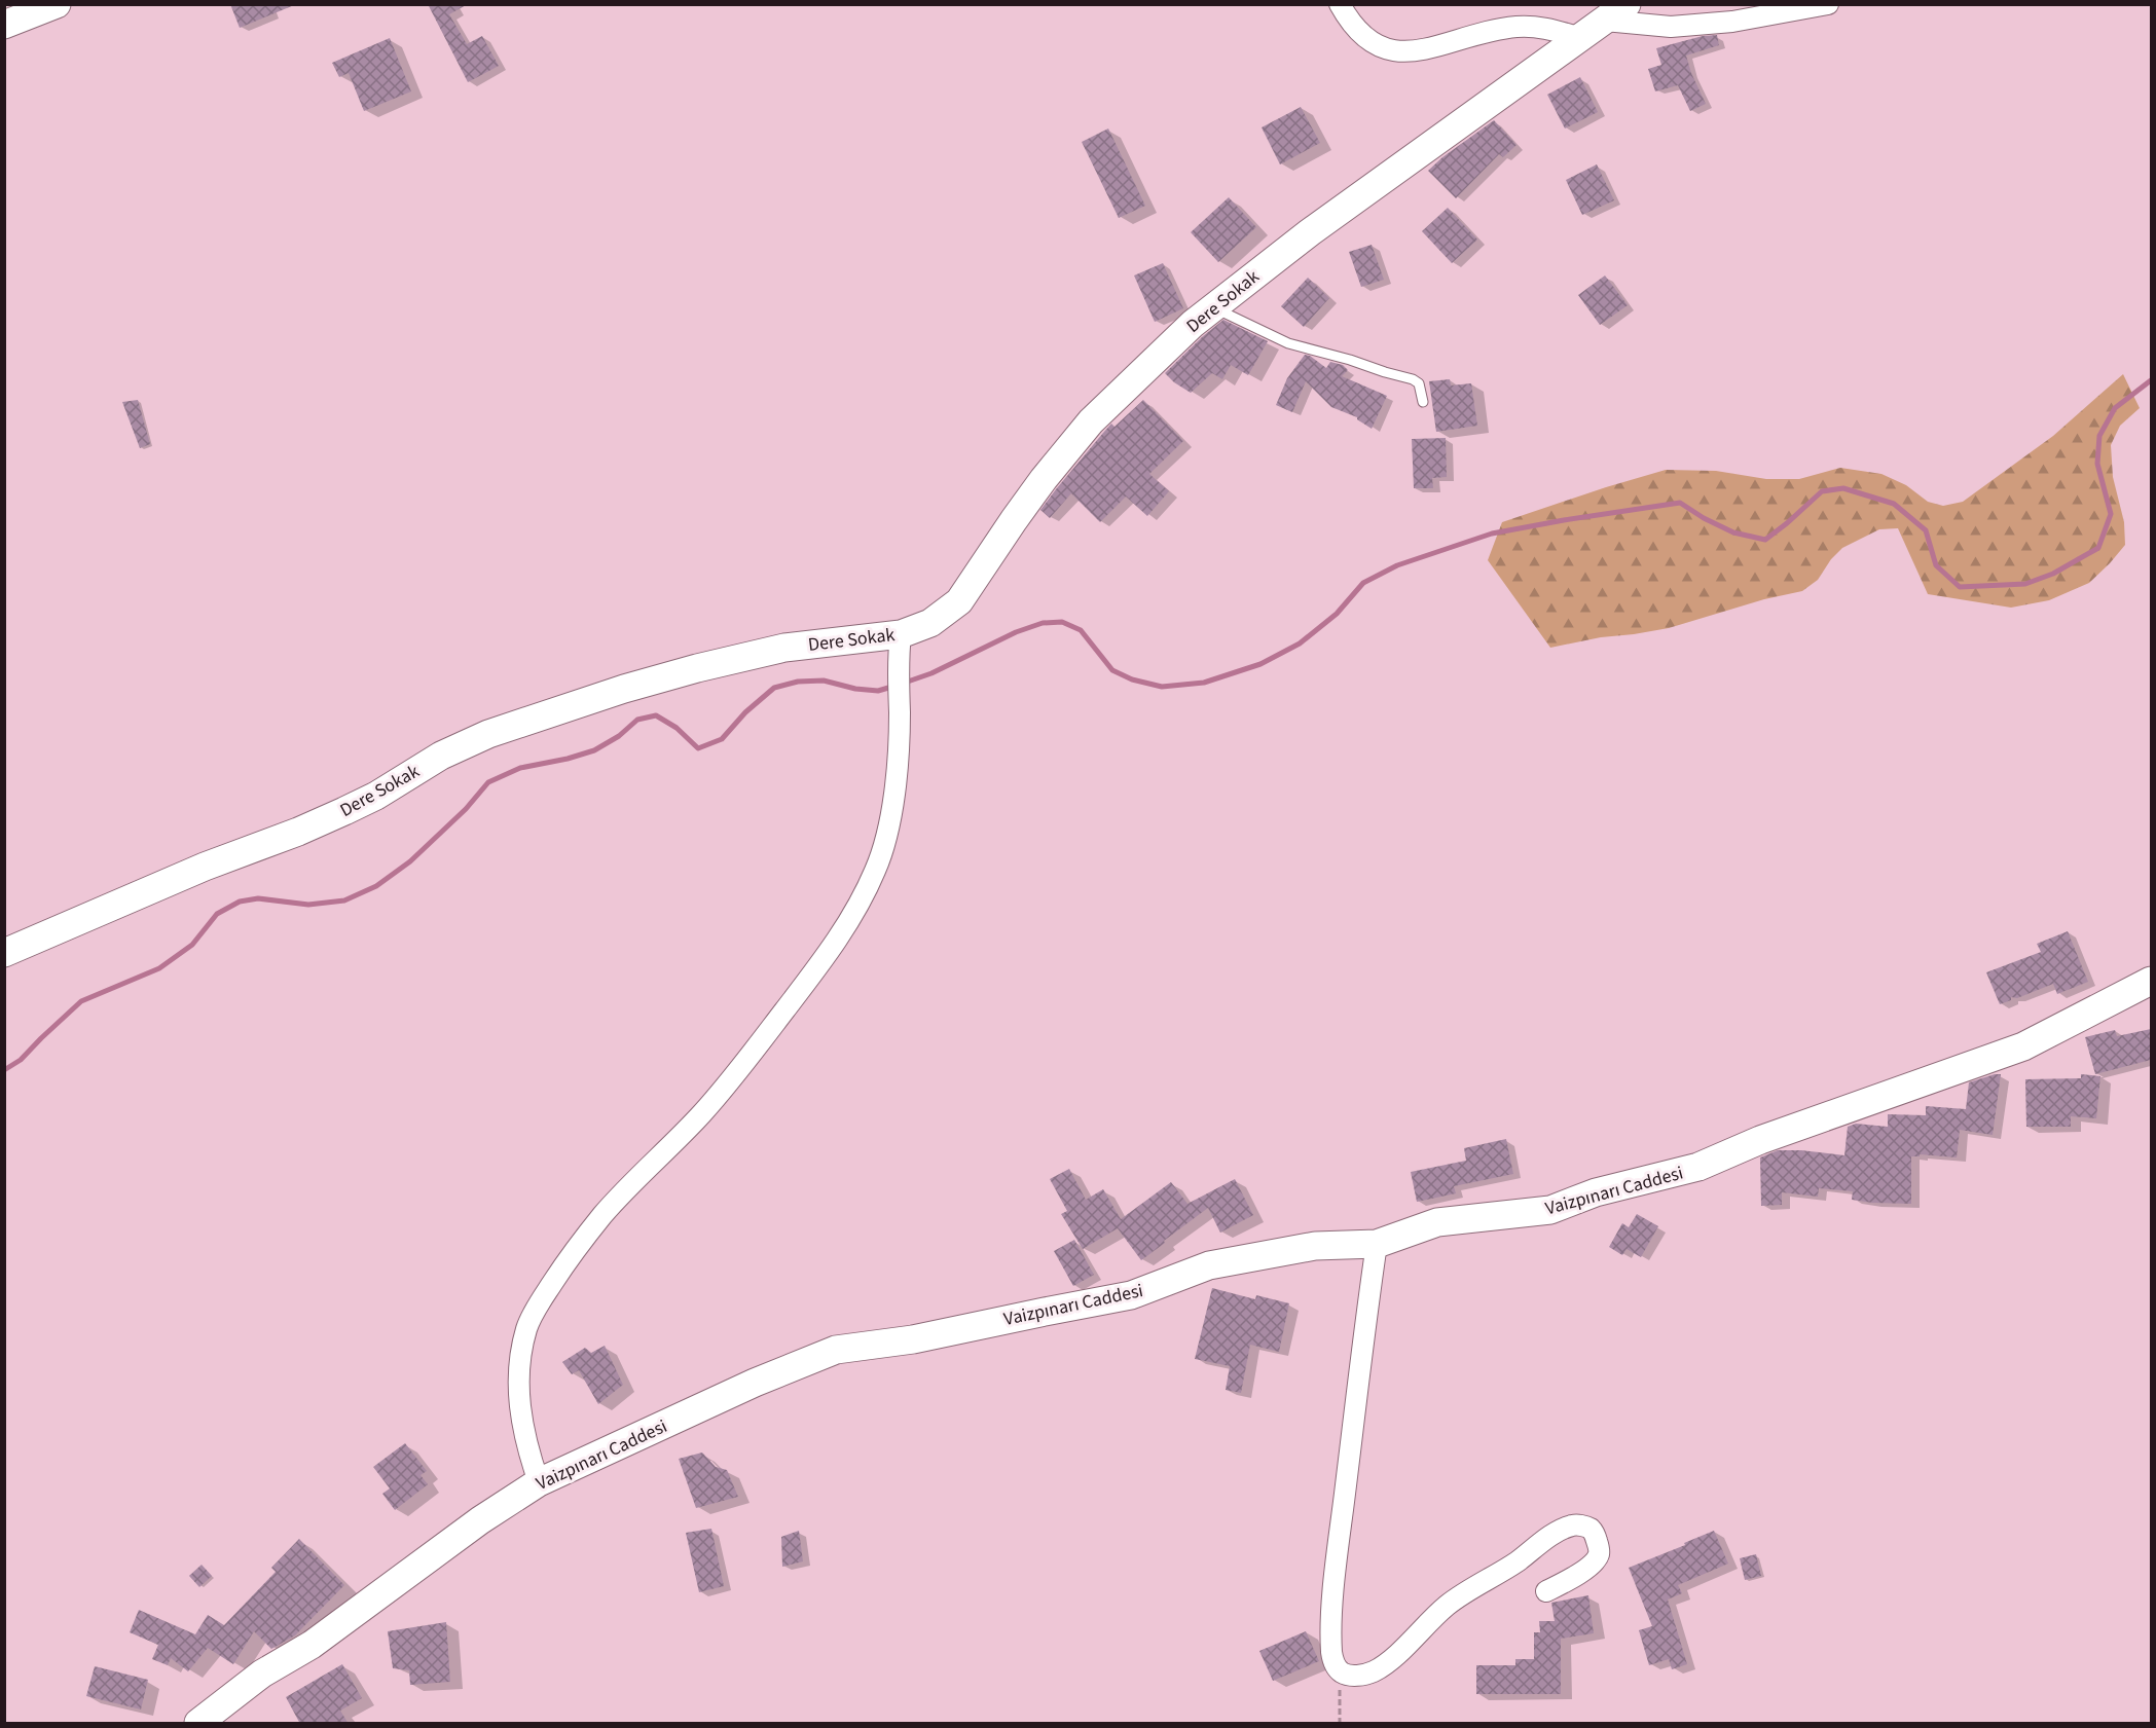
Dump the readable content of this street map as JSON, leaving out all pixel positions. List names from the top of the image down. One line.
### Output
{"streets":{"street":["Dere Sokak","Vaizpınarı Caddesi"]}}
